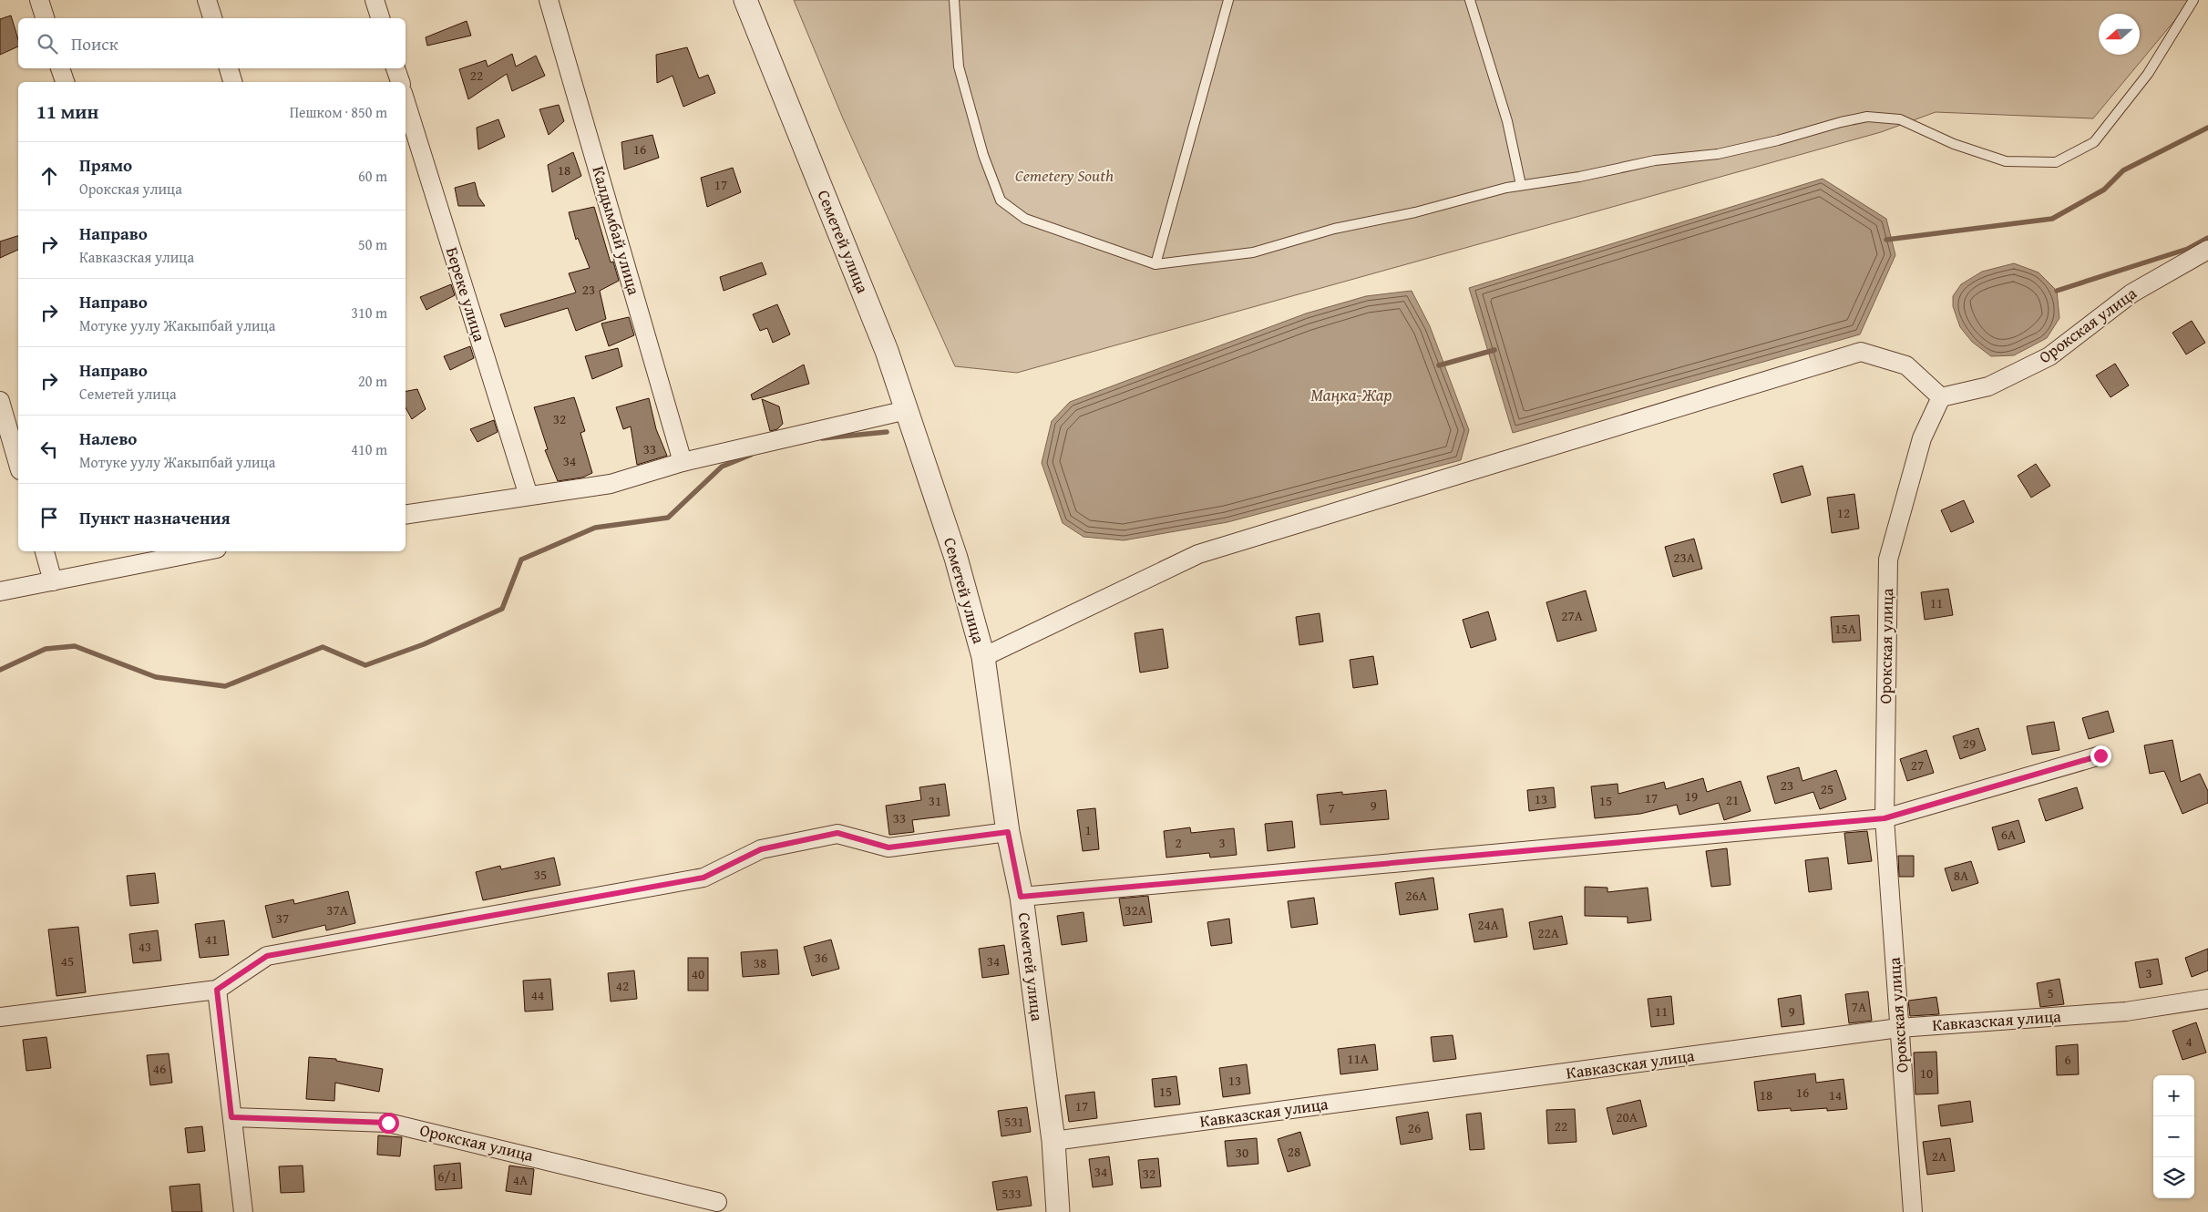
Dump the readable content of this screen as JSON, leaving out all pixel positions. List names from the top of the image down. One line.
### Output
{"streets":{"street":["Калдымбай улица","Семетей улица","Береке улица","Орокская улица","Кавказская улица"]},"crossings":[["Семетей улица","Кавказская улица"],["Орокская улица","Кавказская улица"]],"water":["Маңка-Жар"],"parks":["Cemetery South"],"house_numbers":["22","16","18","17","23","32","33","34","12","23А","11","27А","15А","29","27","23","25","19","17","13","21","31","15","9","7","33","1","6А","2","3","35","8А","26А","37А","32А","37","24А","22А","41","43","36","45","34","38","3","40","42","5","44","7А","11","9","4","11А","6","46","10","13","15","16","18","14","17","20А","531","22","26","28","30","2А","34","32","6/1","4А","533"],"north":"left","page":{"search":"Поиск","heading":["11 мин","Пешком · 850 m"],"list":[["Прямо","Орокская улица","60 m"],["Направо","Кавказская улица","50 m"],["Направо","Мотуке уулу Жакыпбай улица","310 m"],["Направо","Семетей улица","20 m"],["Налево","Мотуке уулу Жакыпбай улица","410 m"],"Пункт назначения"],"map_buttons":["+","−"]}}
